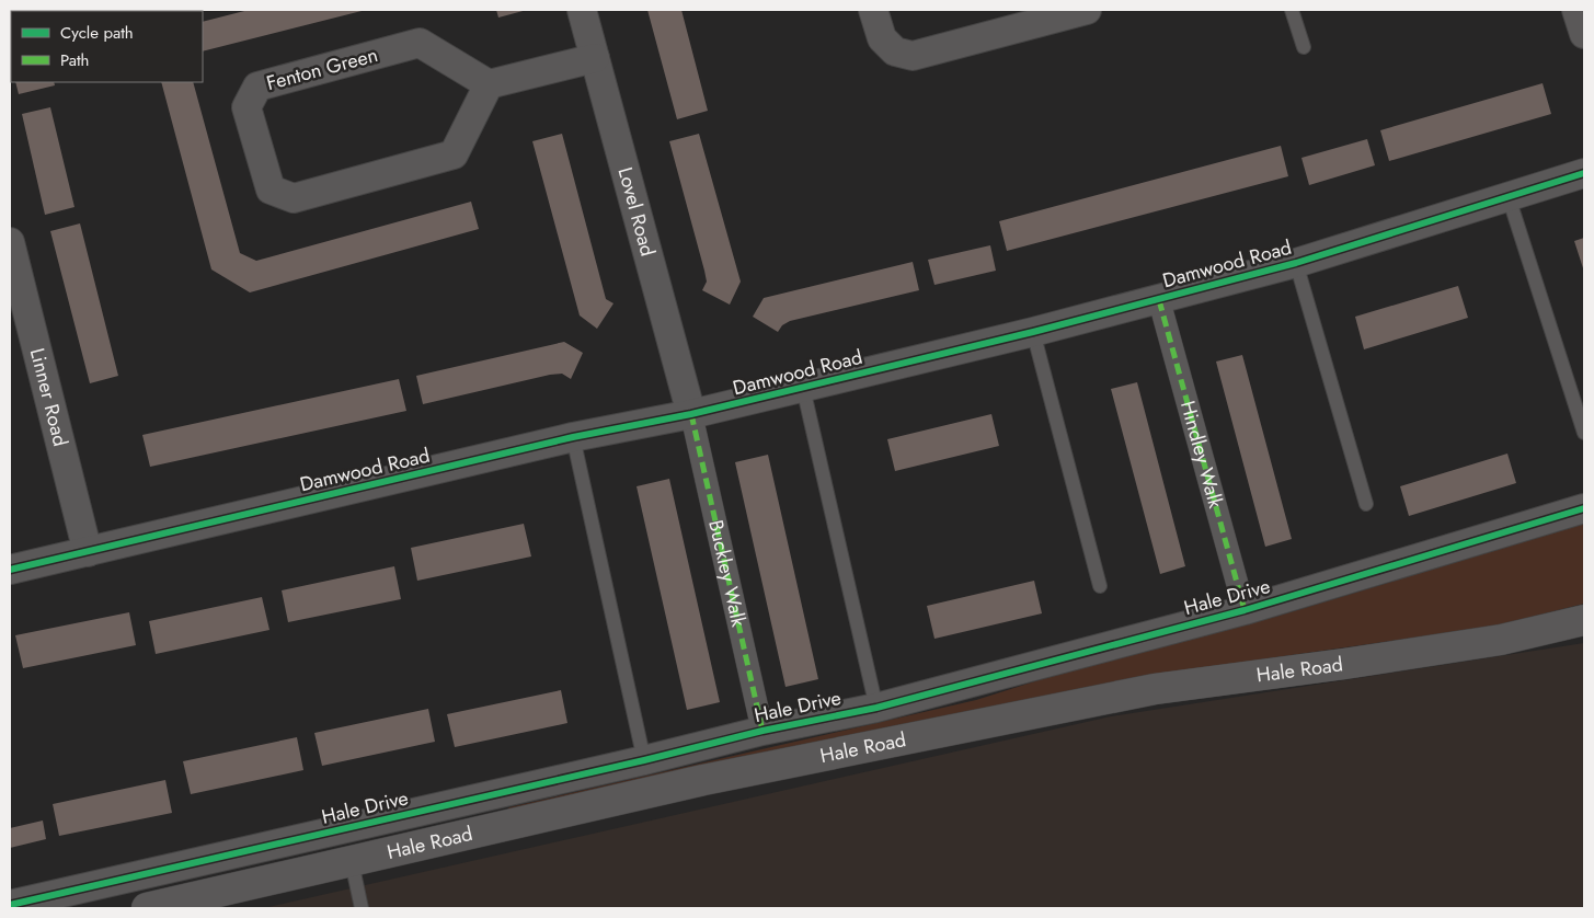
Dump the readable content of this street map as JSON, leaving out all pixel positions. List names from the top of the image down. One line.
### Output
{"streets":{"street":["Fenton Green","Lovel Road","Damwood Road","Linner Road","Hindley Walk","Buckley Walk","Hale Drive","Hale Road"]},"crossings":[["Lovel Road","Damwood Road"],["Lovel Road","Buckley Walk"],["Damwood Road","Linner Road"],["Damwood Road","Hindley Walk"],["Damwood Road","Buckley Walk"],["Hindley Walk","Hale Drive"],["Buckley Walk","Hale Drive"]],"legend":["Cycle path","Path"]}
